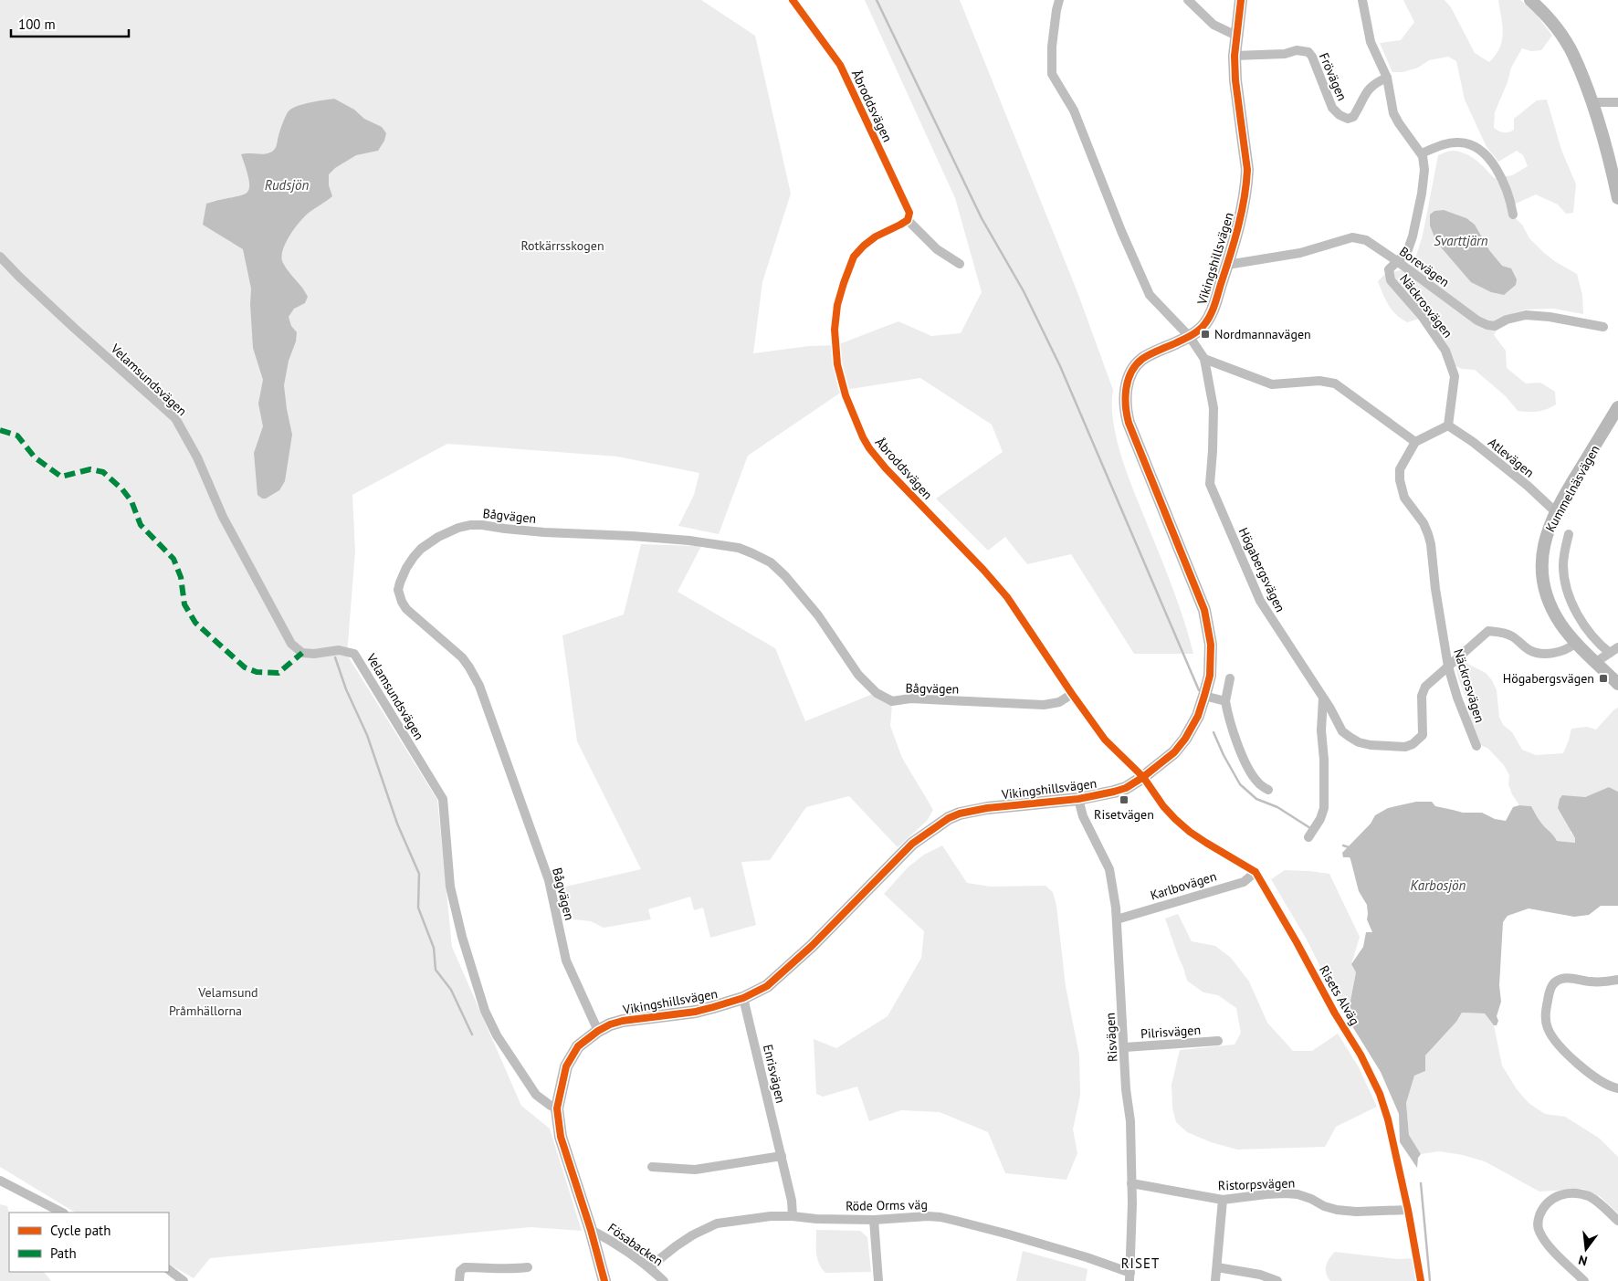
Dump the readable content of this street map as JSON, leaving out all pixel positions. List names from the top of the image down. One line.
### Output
{"streets":{"street":["Frövägen","Åbroddsvägen","Vikingshillsvägen","Borevägen","Näckrosvägen","Velamsundsvägen","Atlevägen","Kummelnäsvägen","Bågvägen","Högabergsvägen","Karlbovägen","Risets Alväg","Pilrisvägen","Risvägen","Enrisvägen","Ristorpsvägen","Röde Orms väg","Fösabacken"]},"crossings":[["Frövägen","Vikingshillsvägen"],["Åbroddsvägen","Vikingshillsvägen"],["Åbroddsvägen","Bågvägen"],["Åbroddsvägen","Risets Alväg"],["Vikingshillsvägen","Borevägen"],["Vikingshillsvägen","Velamsundsvägen"],["Vikingshillsvägen","Bågvägen"],["Vikingshillsvägen","Högabergsvägen"],["Vikingshillsvägen","Risets Alväg"],["Vikingshillsvägen","Risvägen"],["Vikingshillsvägen","Enrisvägen"],["Vikingshillsvägen","Fösabacken"],["Borevägen","Näckrosvägen"],["Näckrosvägen","Atlevägen"],["Näckrosvägen","Högabergsvägen"],["Atlevägen","Kummelnäsvägen"],["Kummelnäsvägen","Högabergsvägen"],["Karlbovägen","Risets Alväg"],["Karlbovägen","Risvägen"],["Risets Alväg","Ristorpsvägen"],["Pilrisvägen","Risvägen"],["Risvägen","Ristorpsvägen"],["Risvägen","Röde Orms väg"],["Enrisvägen","Röde Orms väg"],["Röde Orms väg","Fösabacken"]],"districts":["RISET"],"water":["Rudsjön","Svarttjärn","Karbosjön"],"parks":["Rotkärrsskogen","Velamsund","Pråmhällorna"],"places":{"transit":["Nordmannavägen","Högabergsvägen","Risetvägen"]},"legend":["Cycle path","Path"],"scale_bar":"100 m","north":"bottom"}
